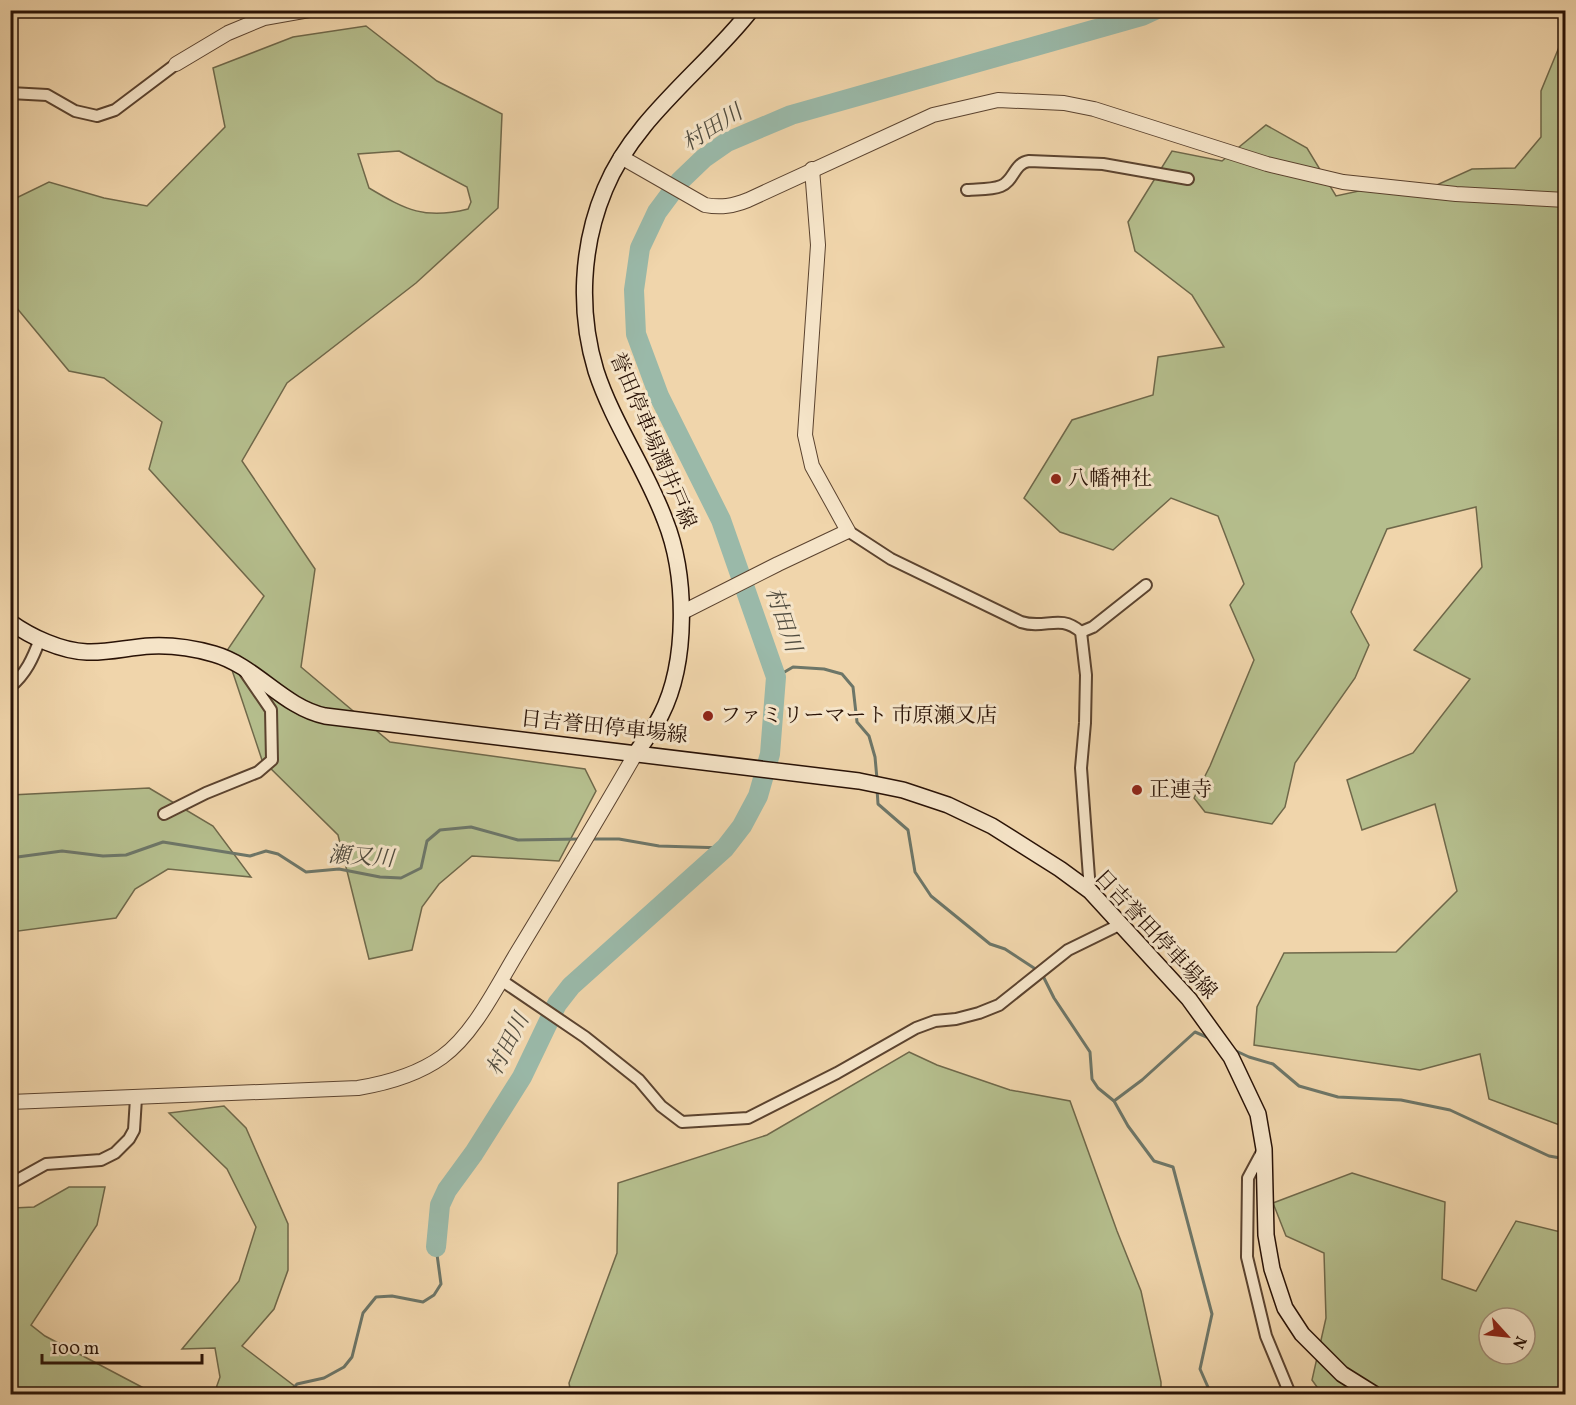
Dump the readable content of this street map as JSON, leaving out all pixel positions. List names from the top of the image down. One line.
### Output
{"streets":{"main road":["誉田停車場潤井戸線","日吉誉田停車場線"]},"crossings":[["誉田停車場潤井戸線","日吉誉田停車場線"]],"water":["村田川","瀬又川"],"places":["八幡神社","ファミリーマート 市原瀬又店","正連寺"],"scale_bar":"100 m","north":"bottom right"}
